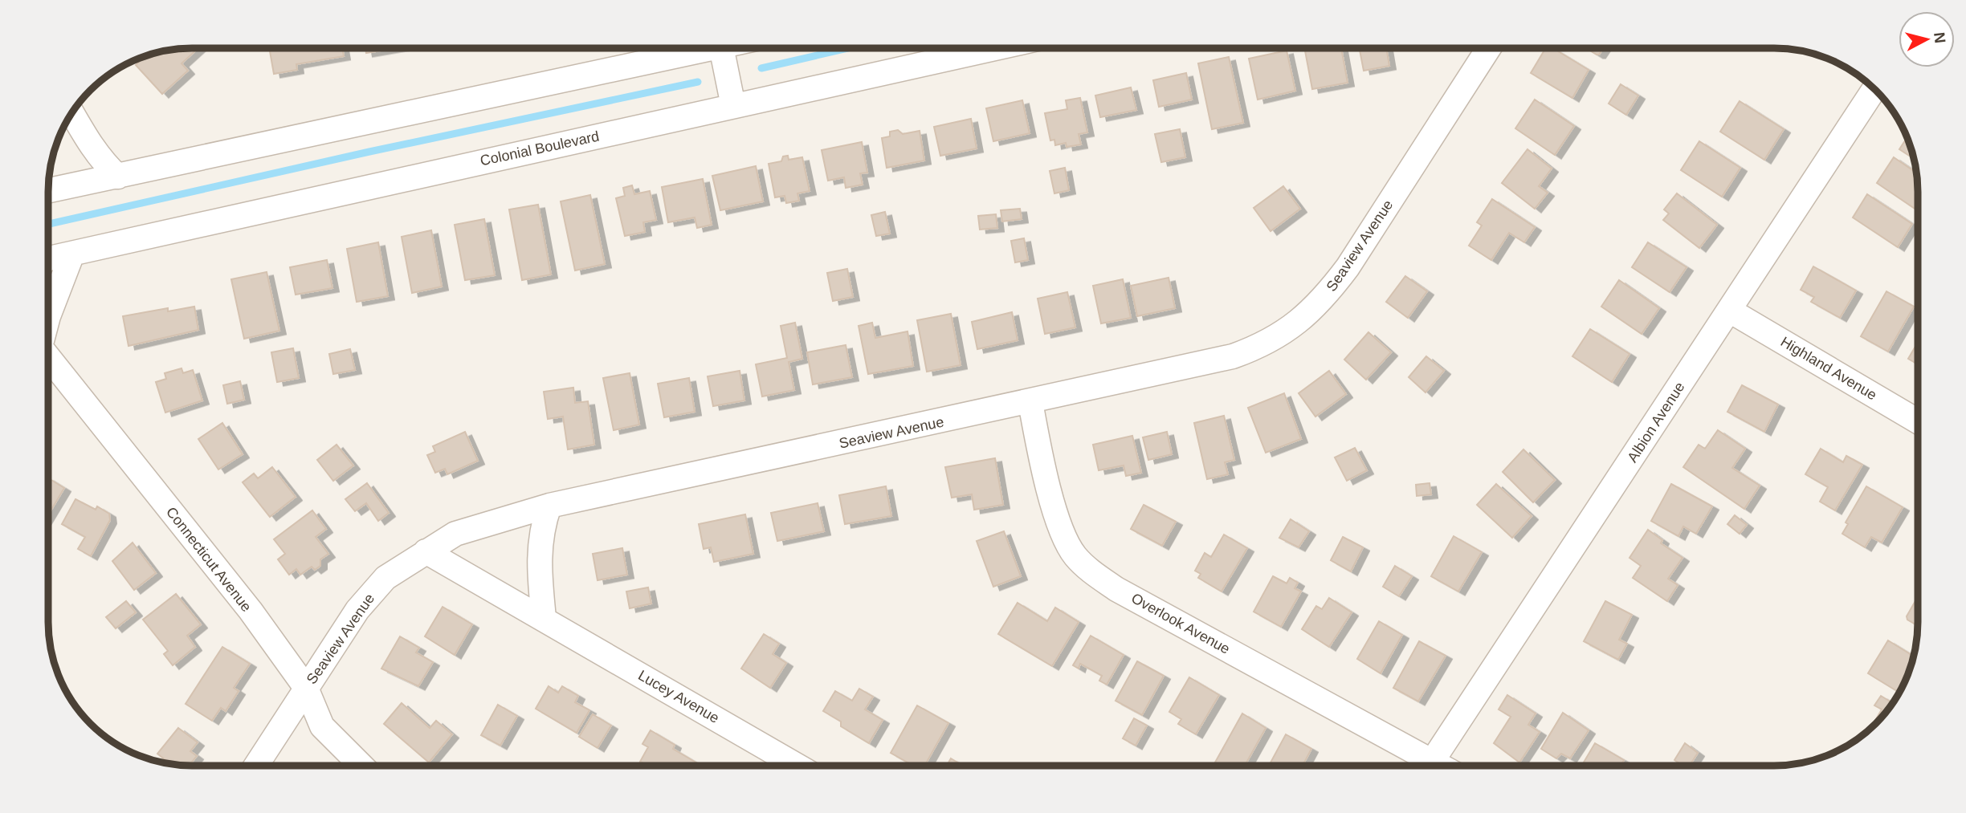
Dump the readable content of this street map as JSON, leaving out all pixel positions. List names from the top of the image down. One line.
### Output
{"streets":{"street":["Colonial Boulevard","Seaview Avenue","Highland Avenue","Albion Avenue","Connecticut Avenue","Overlook Avenue","Lucey Avenue"]},"crossings":[["Colonial Boulevard","Connecticut Avenue"],["Seaview Avenue","Connecticut Avenue"],["Seaview Avenue","Overlook Avenue"],["Seaview Avenue","Lucey Avenue"],["Highland Avenue","Albion Avenue"],["Albion Avenue","Overlook Avenue"]],"north":"right"}
